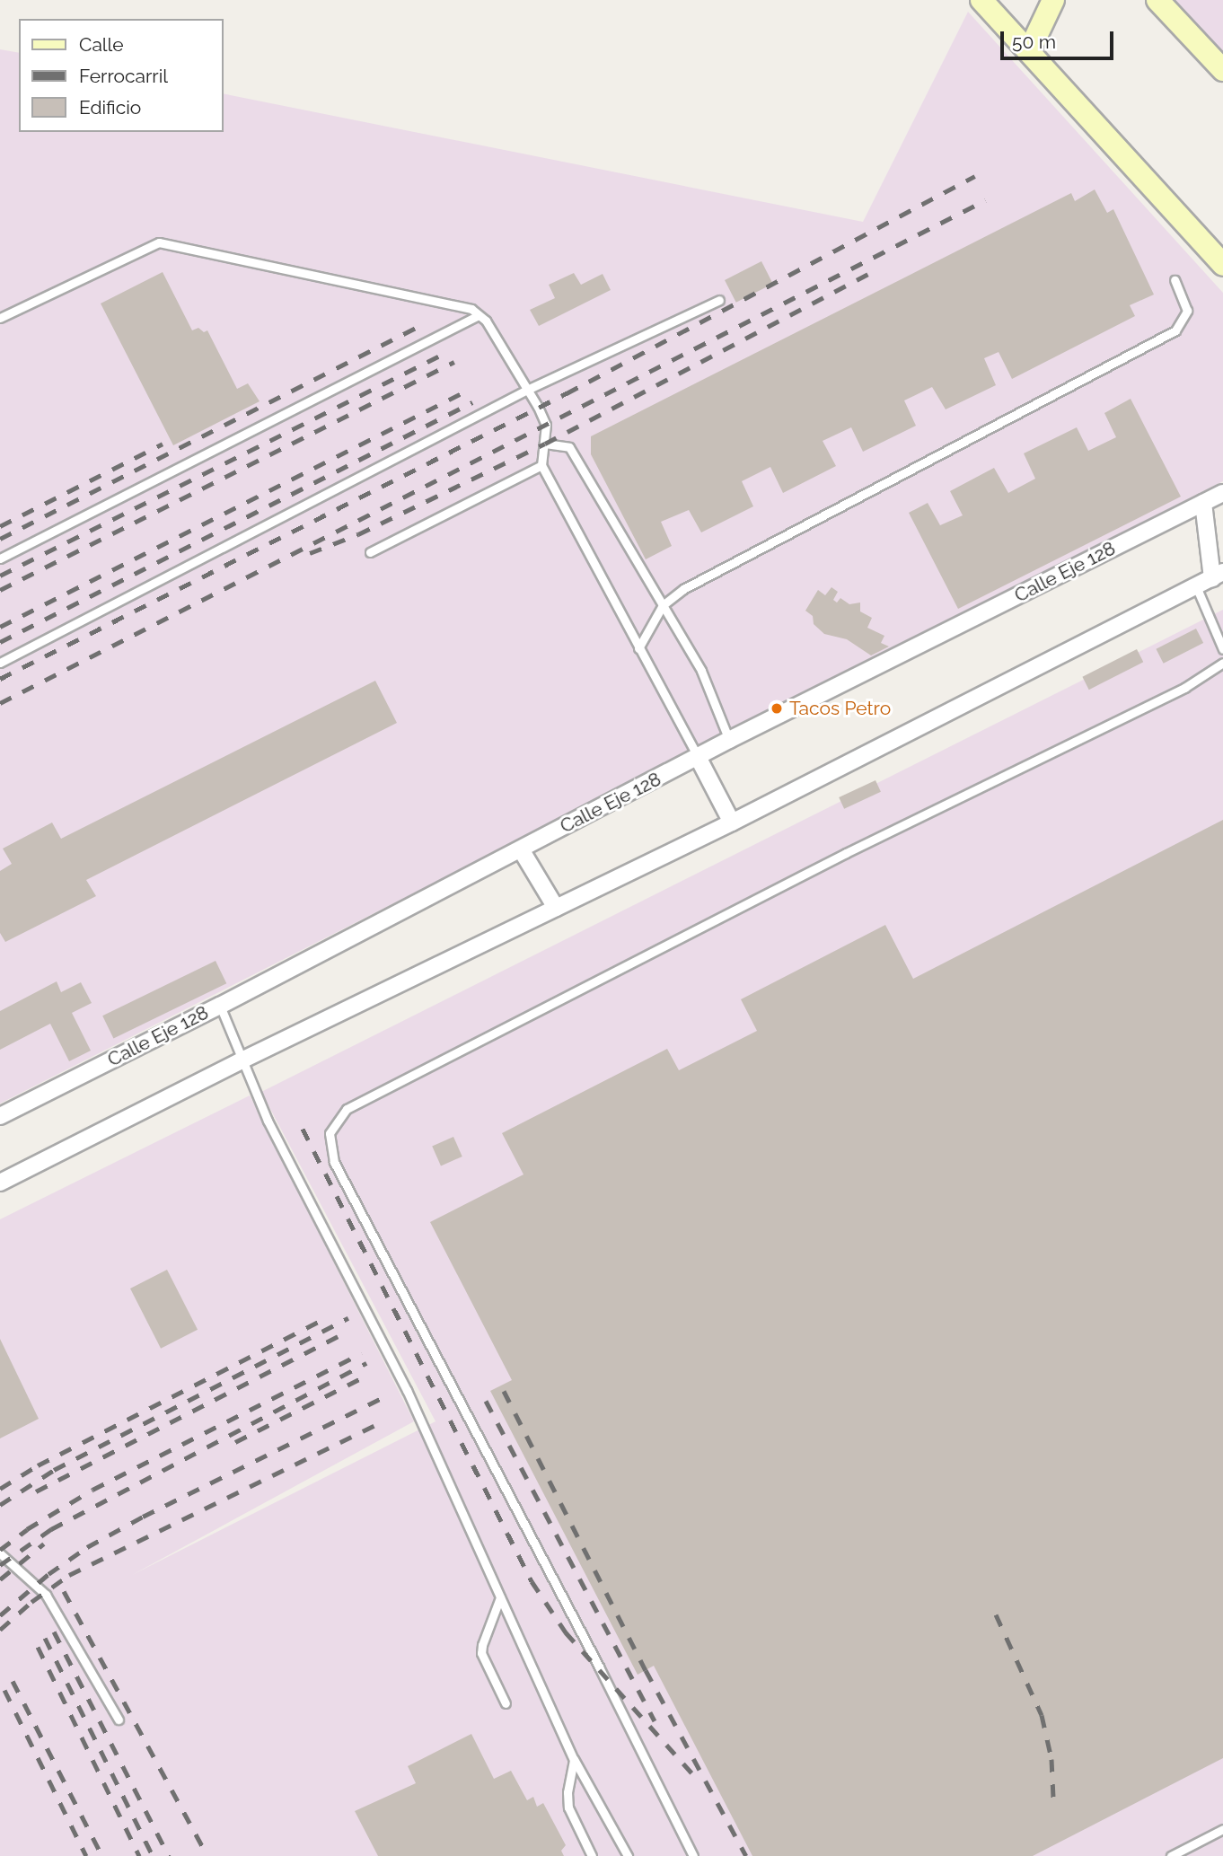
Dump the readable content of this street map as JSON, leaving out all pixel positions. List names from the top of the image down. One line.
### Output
{"streets":{"street":["Calle Eje 128"]},"places":["Tacos Petro"],"legend":["Calle","Ferrocarril","Edificio"],"scale_bar":"50 m"}
